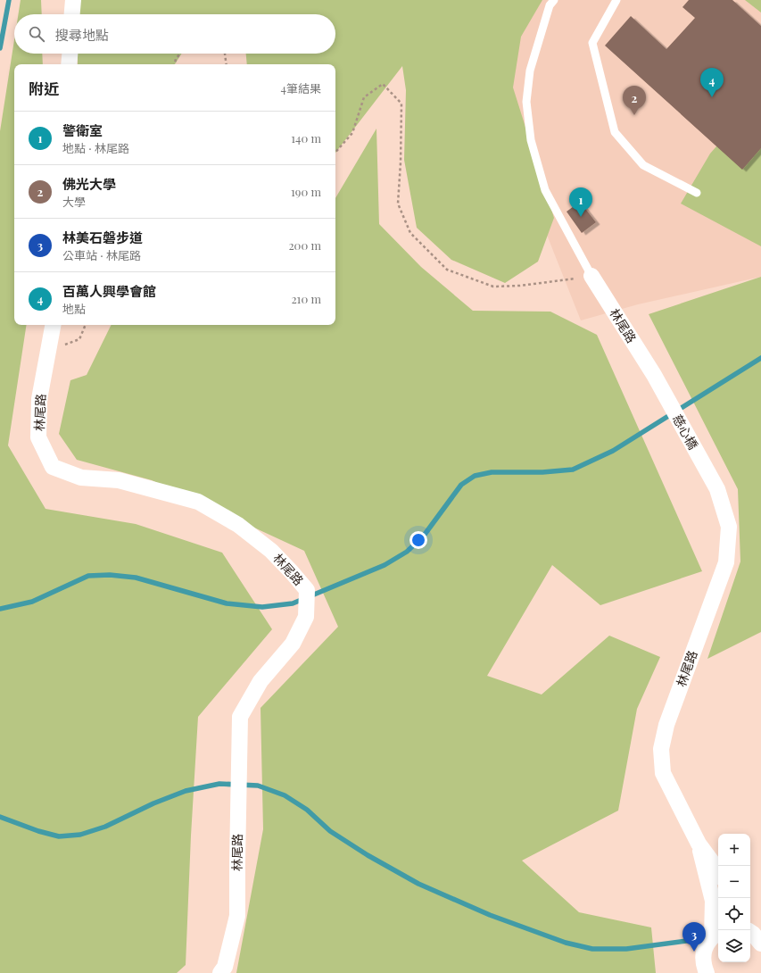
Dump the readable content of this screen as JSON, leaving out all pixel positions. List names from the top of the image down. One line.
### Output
{"streets":{"street":["林尾路","慈心橋"]},"crossings":[["林尾路","慈心橋"]],"page":{"search":"搜尋地點","heading":["附近","4筆結果"],"pins":["4","2","1","3"],"list":[{"mark":"1","name":"警衛室","note":"地點 · 林尾路","value":"140 m"},{"mark":"2","name":"佛光大學","note":"大學","value":"190 m"},{"mark":"3","name":"林美石磐步道","note":"公車站 · 林尾路","value":"200 m"},{"mark":"4","name":"百萬人興學會館","note":"地點","value":"210 m"}],"map_buttons":["+","−"]}}
